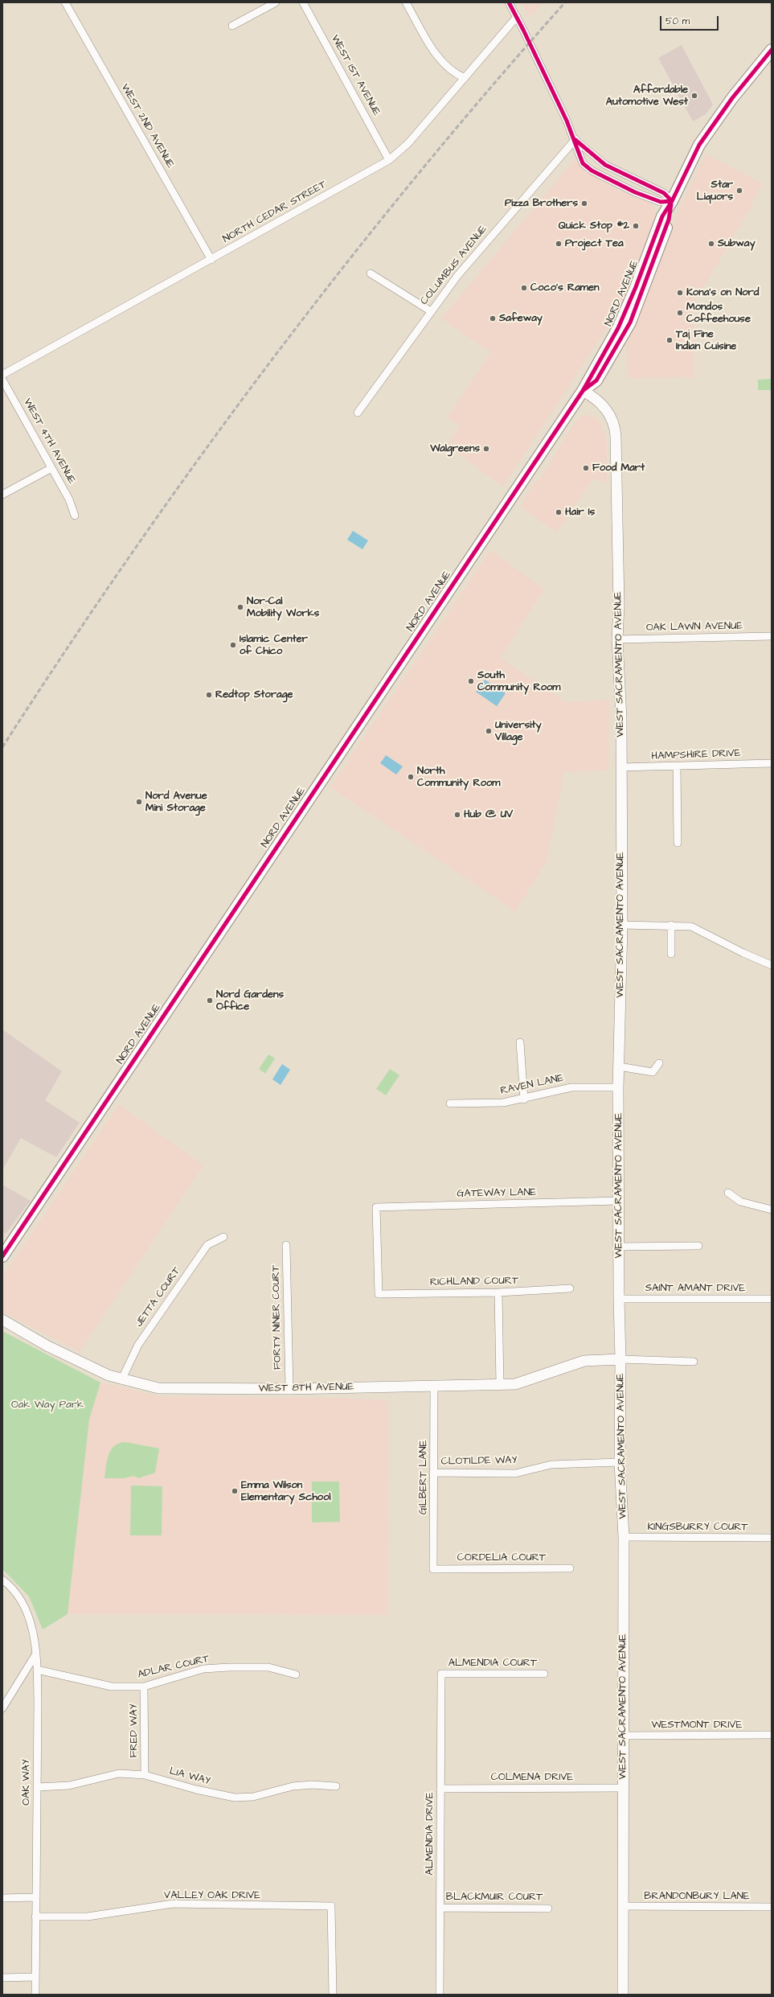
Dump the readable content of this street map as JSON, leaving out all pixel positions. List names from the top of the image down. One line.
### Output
{"streets":{"main road":["NORD AVENUE"],"street":["WEST 1ST AVENUE","WEST 2ND AVENUE","NORTH CEDAR STREET","COLUMBUS AVENUE","WEST 4TH AVENUE","OAK LAWN AVENUE","WEST SACRAMENTO AVENUE","HAMPSHIRE DRIVE","RAVEN LANE","GATEWAY LANE","RICHLAND COURT","SAINT AMANT DRIVE","JETTA COURT","FORTY NINER COURT","WEST 8TH AVENUE","CLOTILDE WAY","GILBERT LANE","KINGSBURRY COURT","CORDELIA COURT","ALMENDIA COURT","ADLAR COURT","WESTMONT DRIVE","FRED WAY","LIA WAY","COLMENA DRIVE","OAK WAY","ALMENDIA DRIVE","VALLEY OAK DRIVE","BRANDONBURY LANE","BLACKMUIR COURT"]},"crossings":[["WEST 1ST AVENUE","NORTH CEDAR STREET"],["WEST 2ND AVENUE","NORTH CEDAR STREET"],["NORD AVENUE","WEST SACRAMENTO AVENUE"],["OAK LAWN AVENUE","WEST SACRAMENTO AVENUE"],["WEST SACRAMENTO AVENUE","HAMPSHIRE DRIVE"],["WEST SACRAMENTO AVENUE","RAVEN LANE"],["WEST SACRAMENTO AVENUE","GATEWAY LANE"],["WEST SACRAMENTO AVENUE","SAINT AMANT DRIVE"],["WEST SACRAMENTO AVENUE","WEST 8TH AVENUE"],["WEST SACRAMENTO AVENUE","CLOTILDE WAY"],["WEST SACRAMENTO AVENUE","KINGSBURRY COURT"],["WEST SACRAMENTO AVENUE","WESTMONT DRIVE"],["WEST SACRAMENTO AVENUE","COLMENA DRIVE"],["WEST SACRAMENTO AVENUE","BRANDONBURY LANE"],["GATEWAY LANE","RICHLAND COURT"],["JETTA COURT","WEST 8TH AVENUE"],["FORTY NINER COURT","WEST 8TH AVENUE"],["WEST 8TH AVENUE","GILBERT LANE"],["CLOTILDE WAY","GILBERT LANE"],["GILBERT LANE","CORDELIA COURT"],["ALMENDIA COURT","ALMENDIA DRIVE"],["ADLAR COURT","FRED WAY"],["ADLAR COURT","OAK WAY"],["FRED WAY","LIA WAY"],["LIA WAY","OAK WAY"],["COLMENA DRIVE","ALMENDIA DRIVE"],["OAK WAY","VALLEY OAK DRIVE"],["ALMENDIA DRIVE","BLACKMUIR COURT"]],"parks":["Oak Way Park"],"places":["Affordable Automotive West","Star Liquors","Pizza Brothers","Quick Stop #2","Project Tea","Subway","Coco's Ramen","Kona's on Nord","Mondos Coffeehouse","Safeway","Taj Fine Indian Cuisine","Walgreens","Food Mart","Hair Is","Nor-Cal Mobility Works","Islamic Center of Chico","South Community Room","Redtop Storage","University Village","North Community Room","Nord Avenue Mini Storage","Hub @ UV","Nord Gardens Office","Emma Wilson Elementary School"],"scale_bar":"50 m"}
